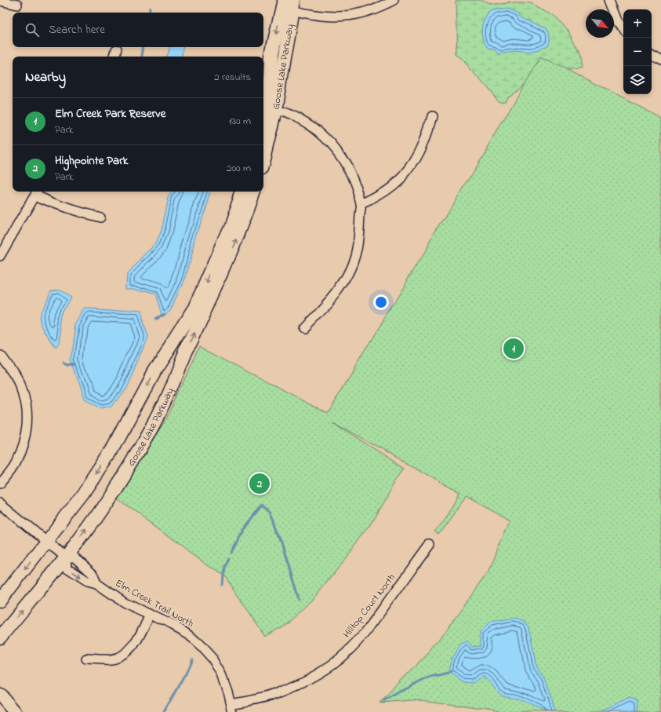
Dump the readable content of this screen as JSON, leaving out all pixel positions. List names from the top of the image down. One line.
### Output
{"streets":{"street":["Goose Lake Parkway","Elm Creek Trail North","Hilltop Court North"]},"crossings":[["Goose Lake Parkway","Elm Creek Trail North"],["Elm Creek Trail North","Hilltop Court North"]],"north":"bottom right","page":{"map_buttons":["+","−"],"search":"Search here","heading":["Nearby","2 results"],"list":[{"mark":"1","name":"Elm Creek Park Reserve","note":"Park","value":"130 m"},{"mark":"2","name":"Highpointe Park","note":"Park","value":"200 m"}],"pins":["1","2"]}}
